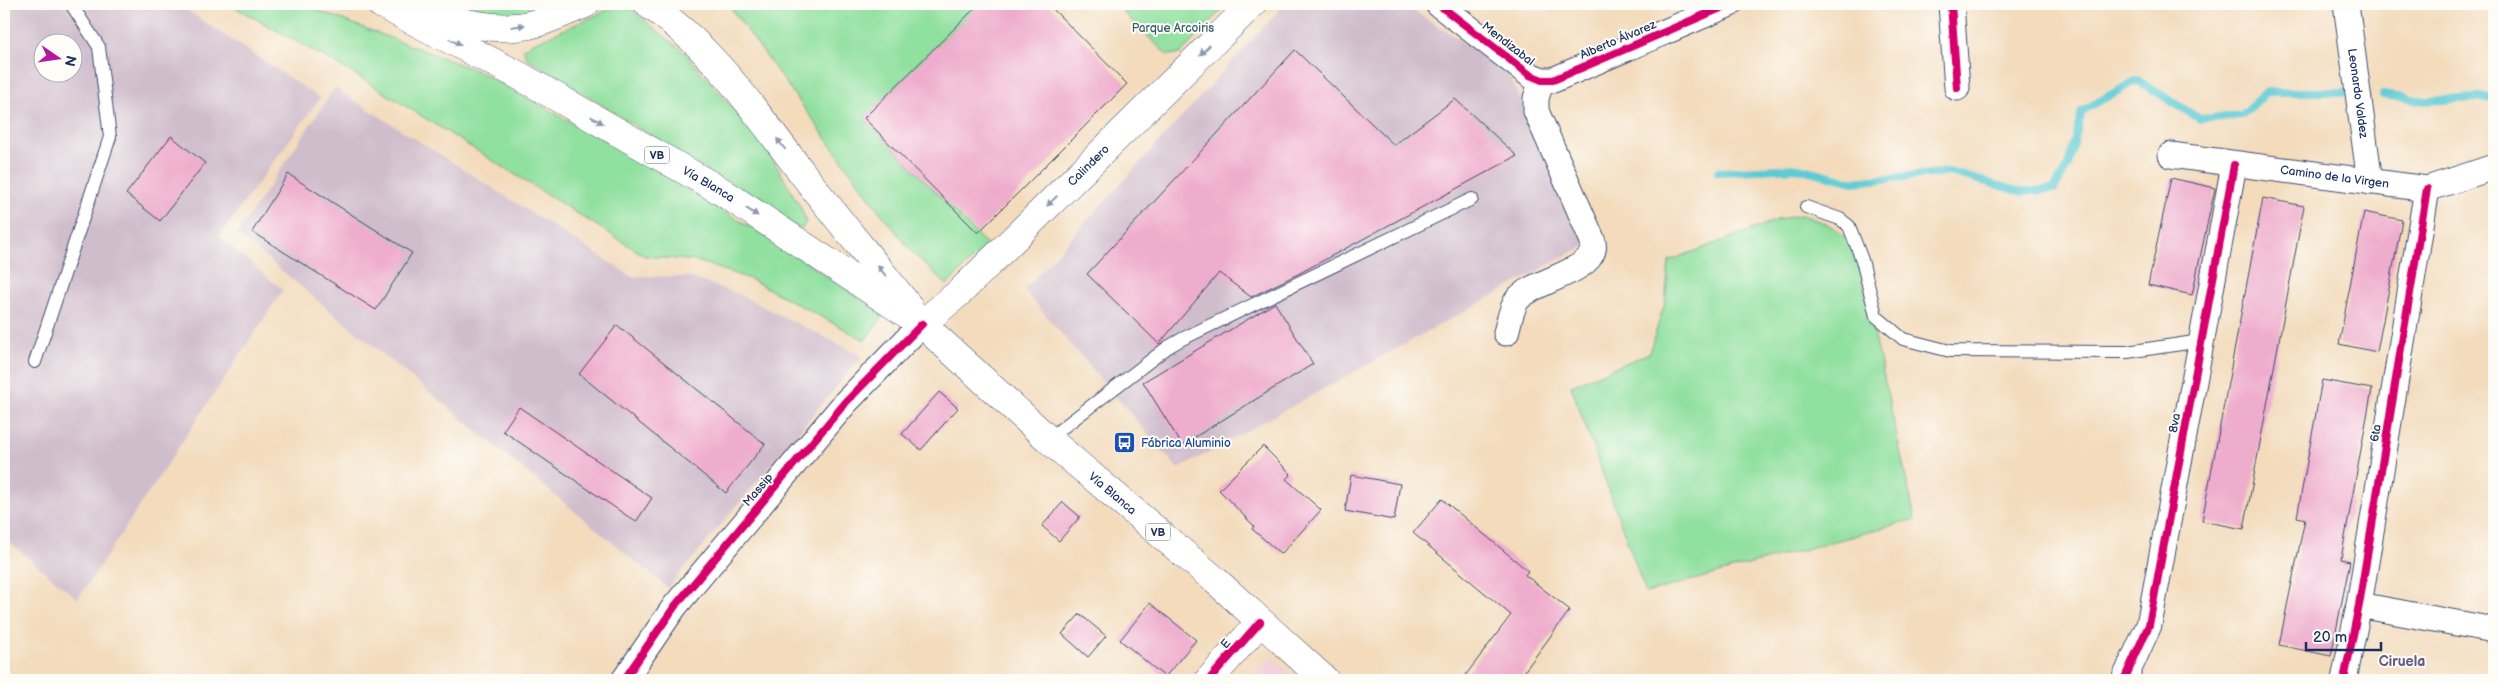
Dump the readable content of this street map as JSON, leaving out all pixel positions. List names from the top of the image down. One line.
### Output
{"streets":{"main road":["VB","Calindero","Vía Blanca","E"],"street":["Alberto Álvarez","Mendizabal","Leonardo Valdez","Camino de la Virgen","8va","6ta","Massip"]},"crossings":[["Alberto Álvarez","Mendizabal"],["Leonardo Valdez","Camino de la Virgen"],["Calindero","Vía Blanca"],["Calindero","Massip"],["Camino de la Virgen","8va"],["Camino de la Virgen","6ta"],["Vía Blanca","Massip"],["Vía Blanca","E"]],"one_way":["Calindero"],"districts":["Ciruela"],"parks":["Parque Arcoiris"],"places":{"bus stop":["Fábrica Aluminio"]},"scale_bar":"20 m","north":"right"}
